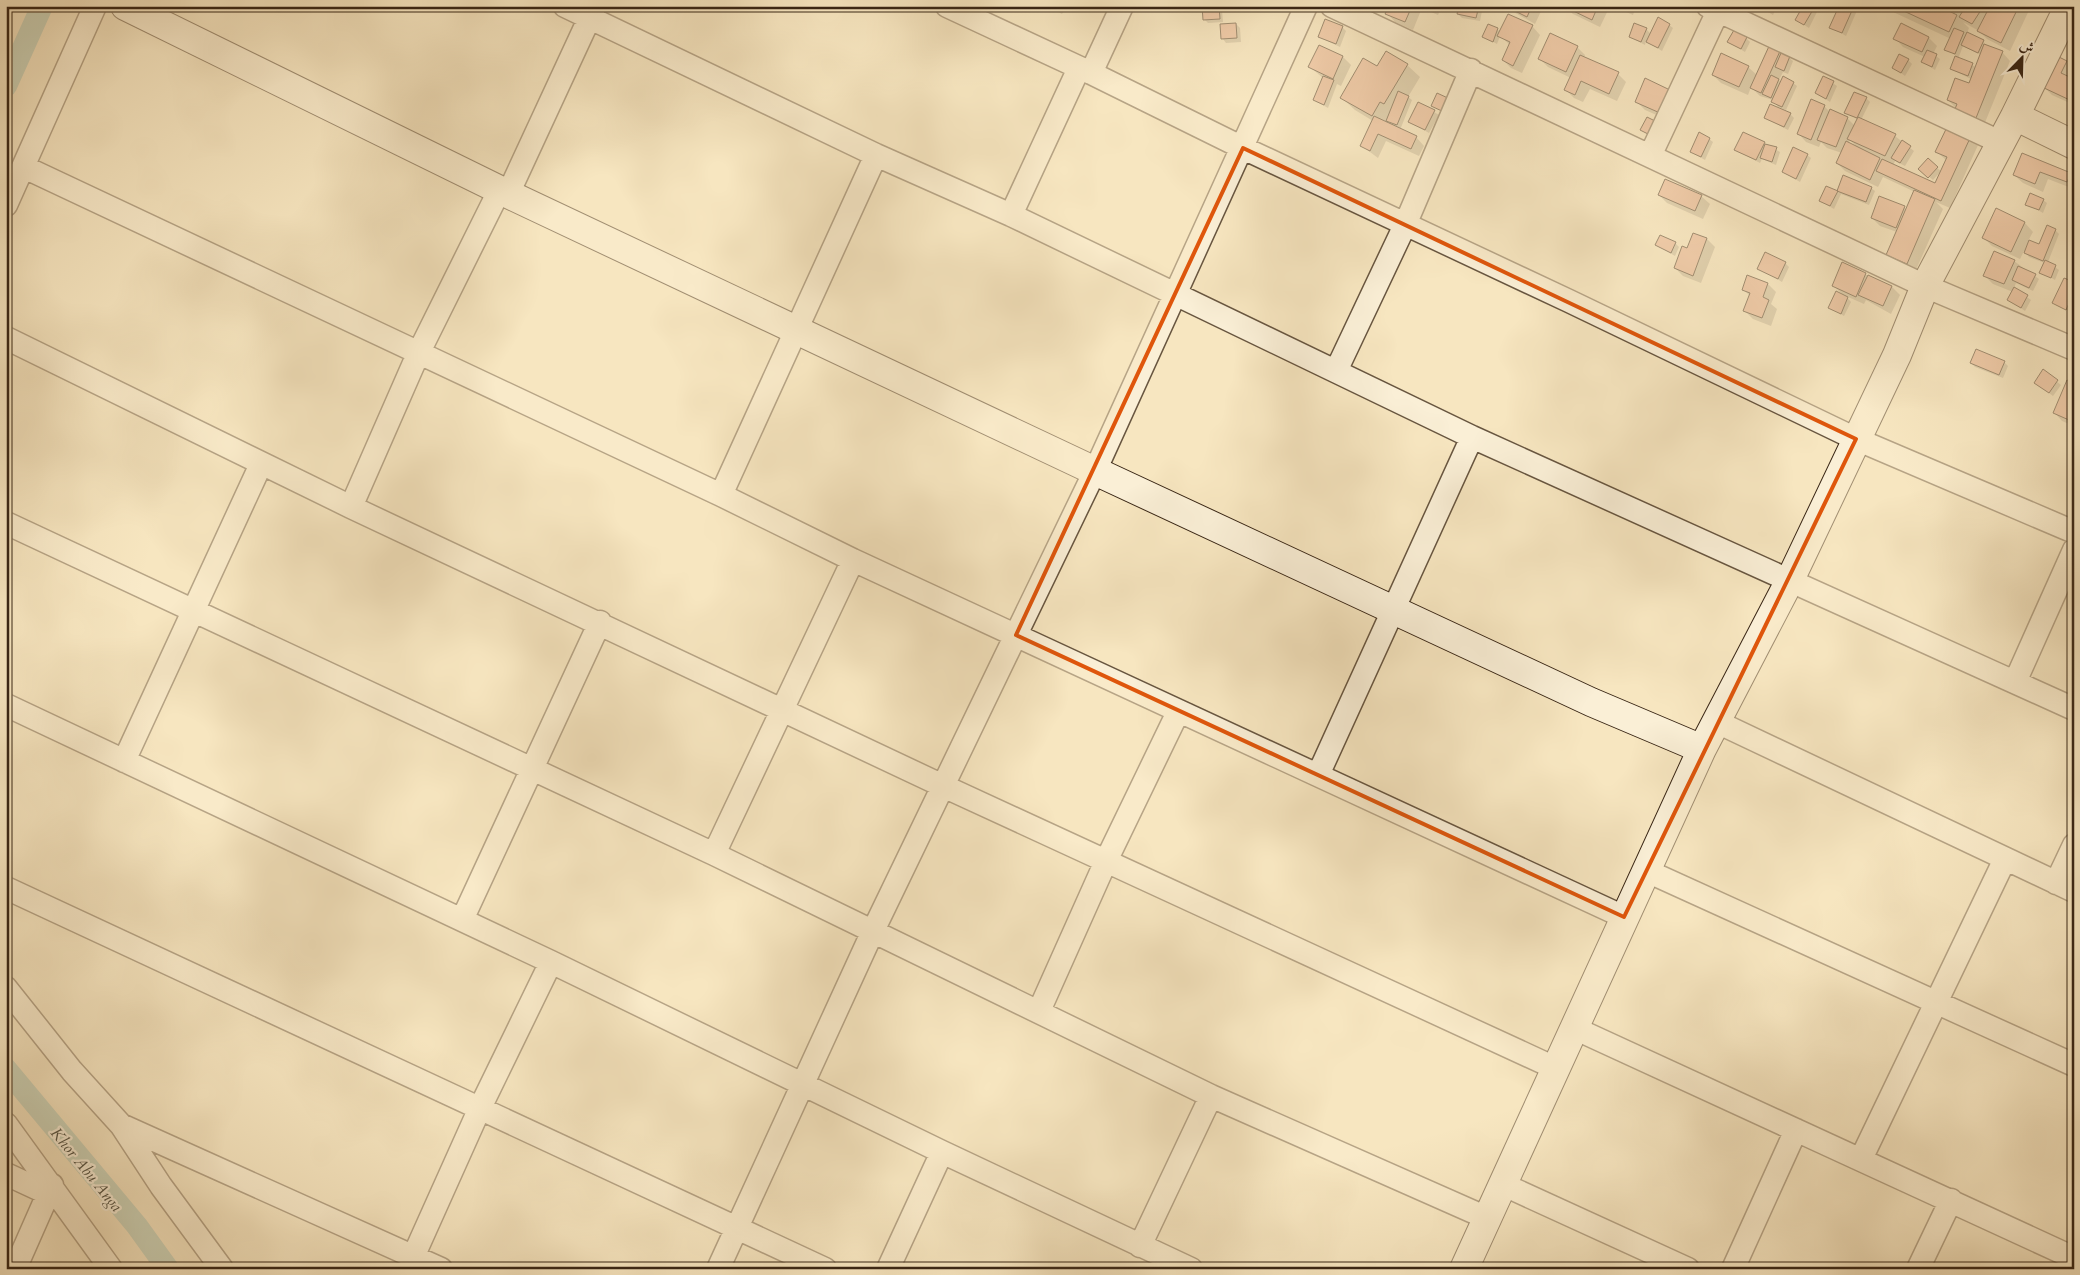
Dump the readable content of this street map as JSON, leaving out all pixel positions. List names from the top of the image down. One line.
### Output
{"water":["Khor Abu Anga"],"north":"top right"}
